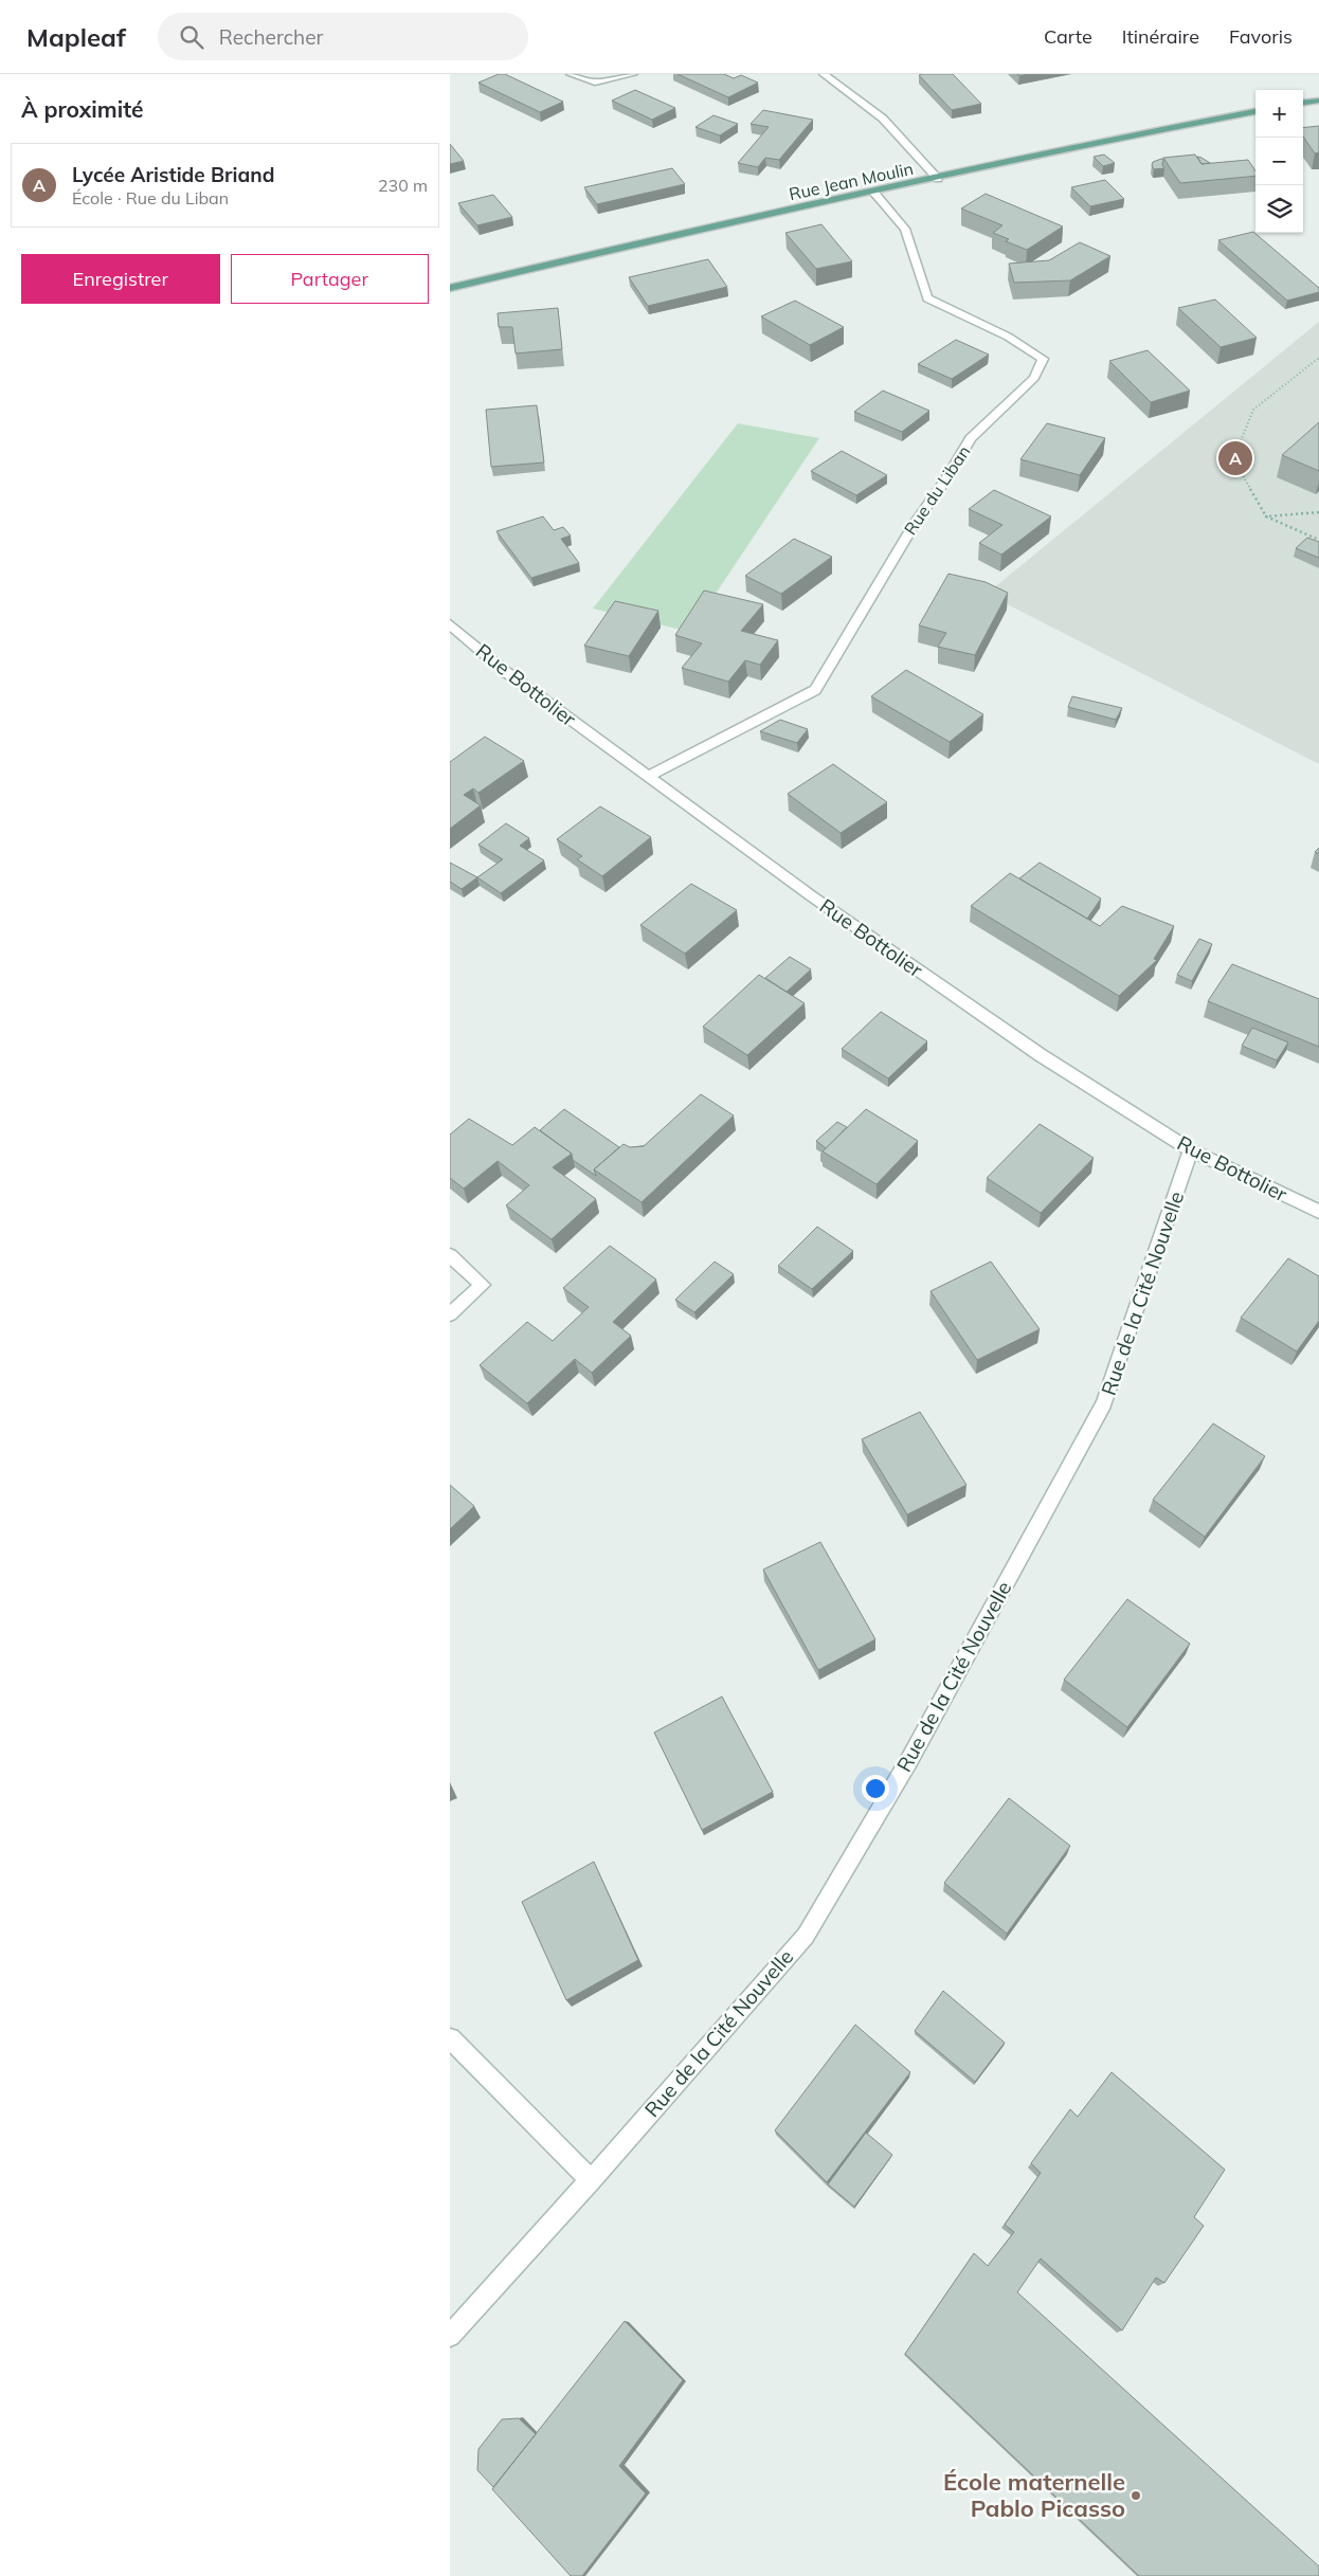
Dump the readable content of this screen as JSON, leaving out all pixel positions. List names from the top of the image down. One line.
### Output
{"streets":{"main road":["Rue Jean Moulin"],"street":["Rue du Liban","Rue Bottolier","Rue de la Cité Nouvelle"]},"crossings":[["Rue Jean Moulin","Rue du Liban"],["Rue du Liban","Rue Bottolier"],["Rue Bottolier","Rue de la Cité Nouvelle"]],"places":["École maternelle Pablo Picasso"],"page":{"header":"Mapleaf","search":"Rechercher","nav":["Carte","Itinéraire","Favoris"],"heading":"À proximité","map_buttons":["+","−"],"list":[{"mark":"A","name":"Lycée Aristide Briand","note":"École · Rue du Liban","value":"230 m"}],"buttons":["Enregistrer","Partager"],"pins":"A"}}
